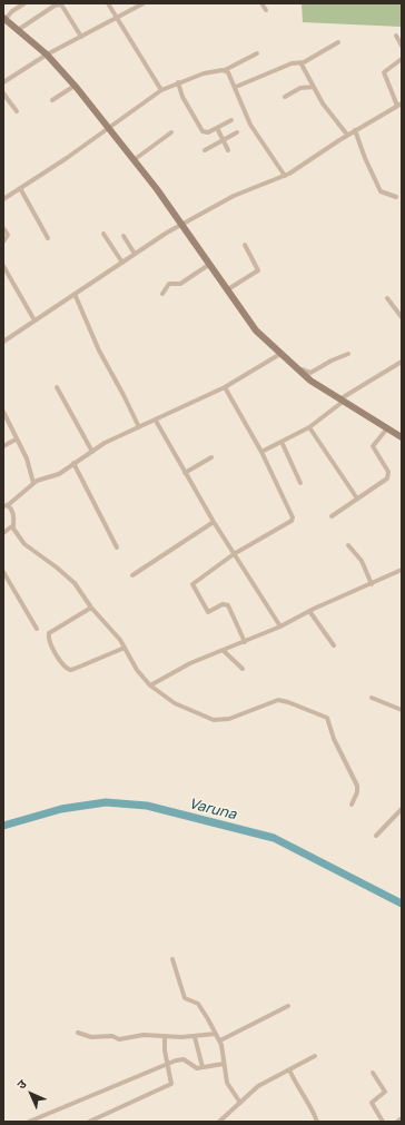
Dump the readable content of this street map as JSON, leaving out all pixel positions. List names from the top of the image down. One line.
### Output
{"water":["Varuna"],"north":"top left"}
